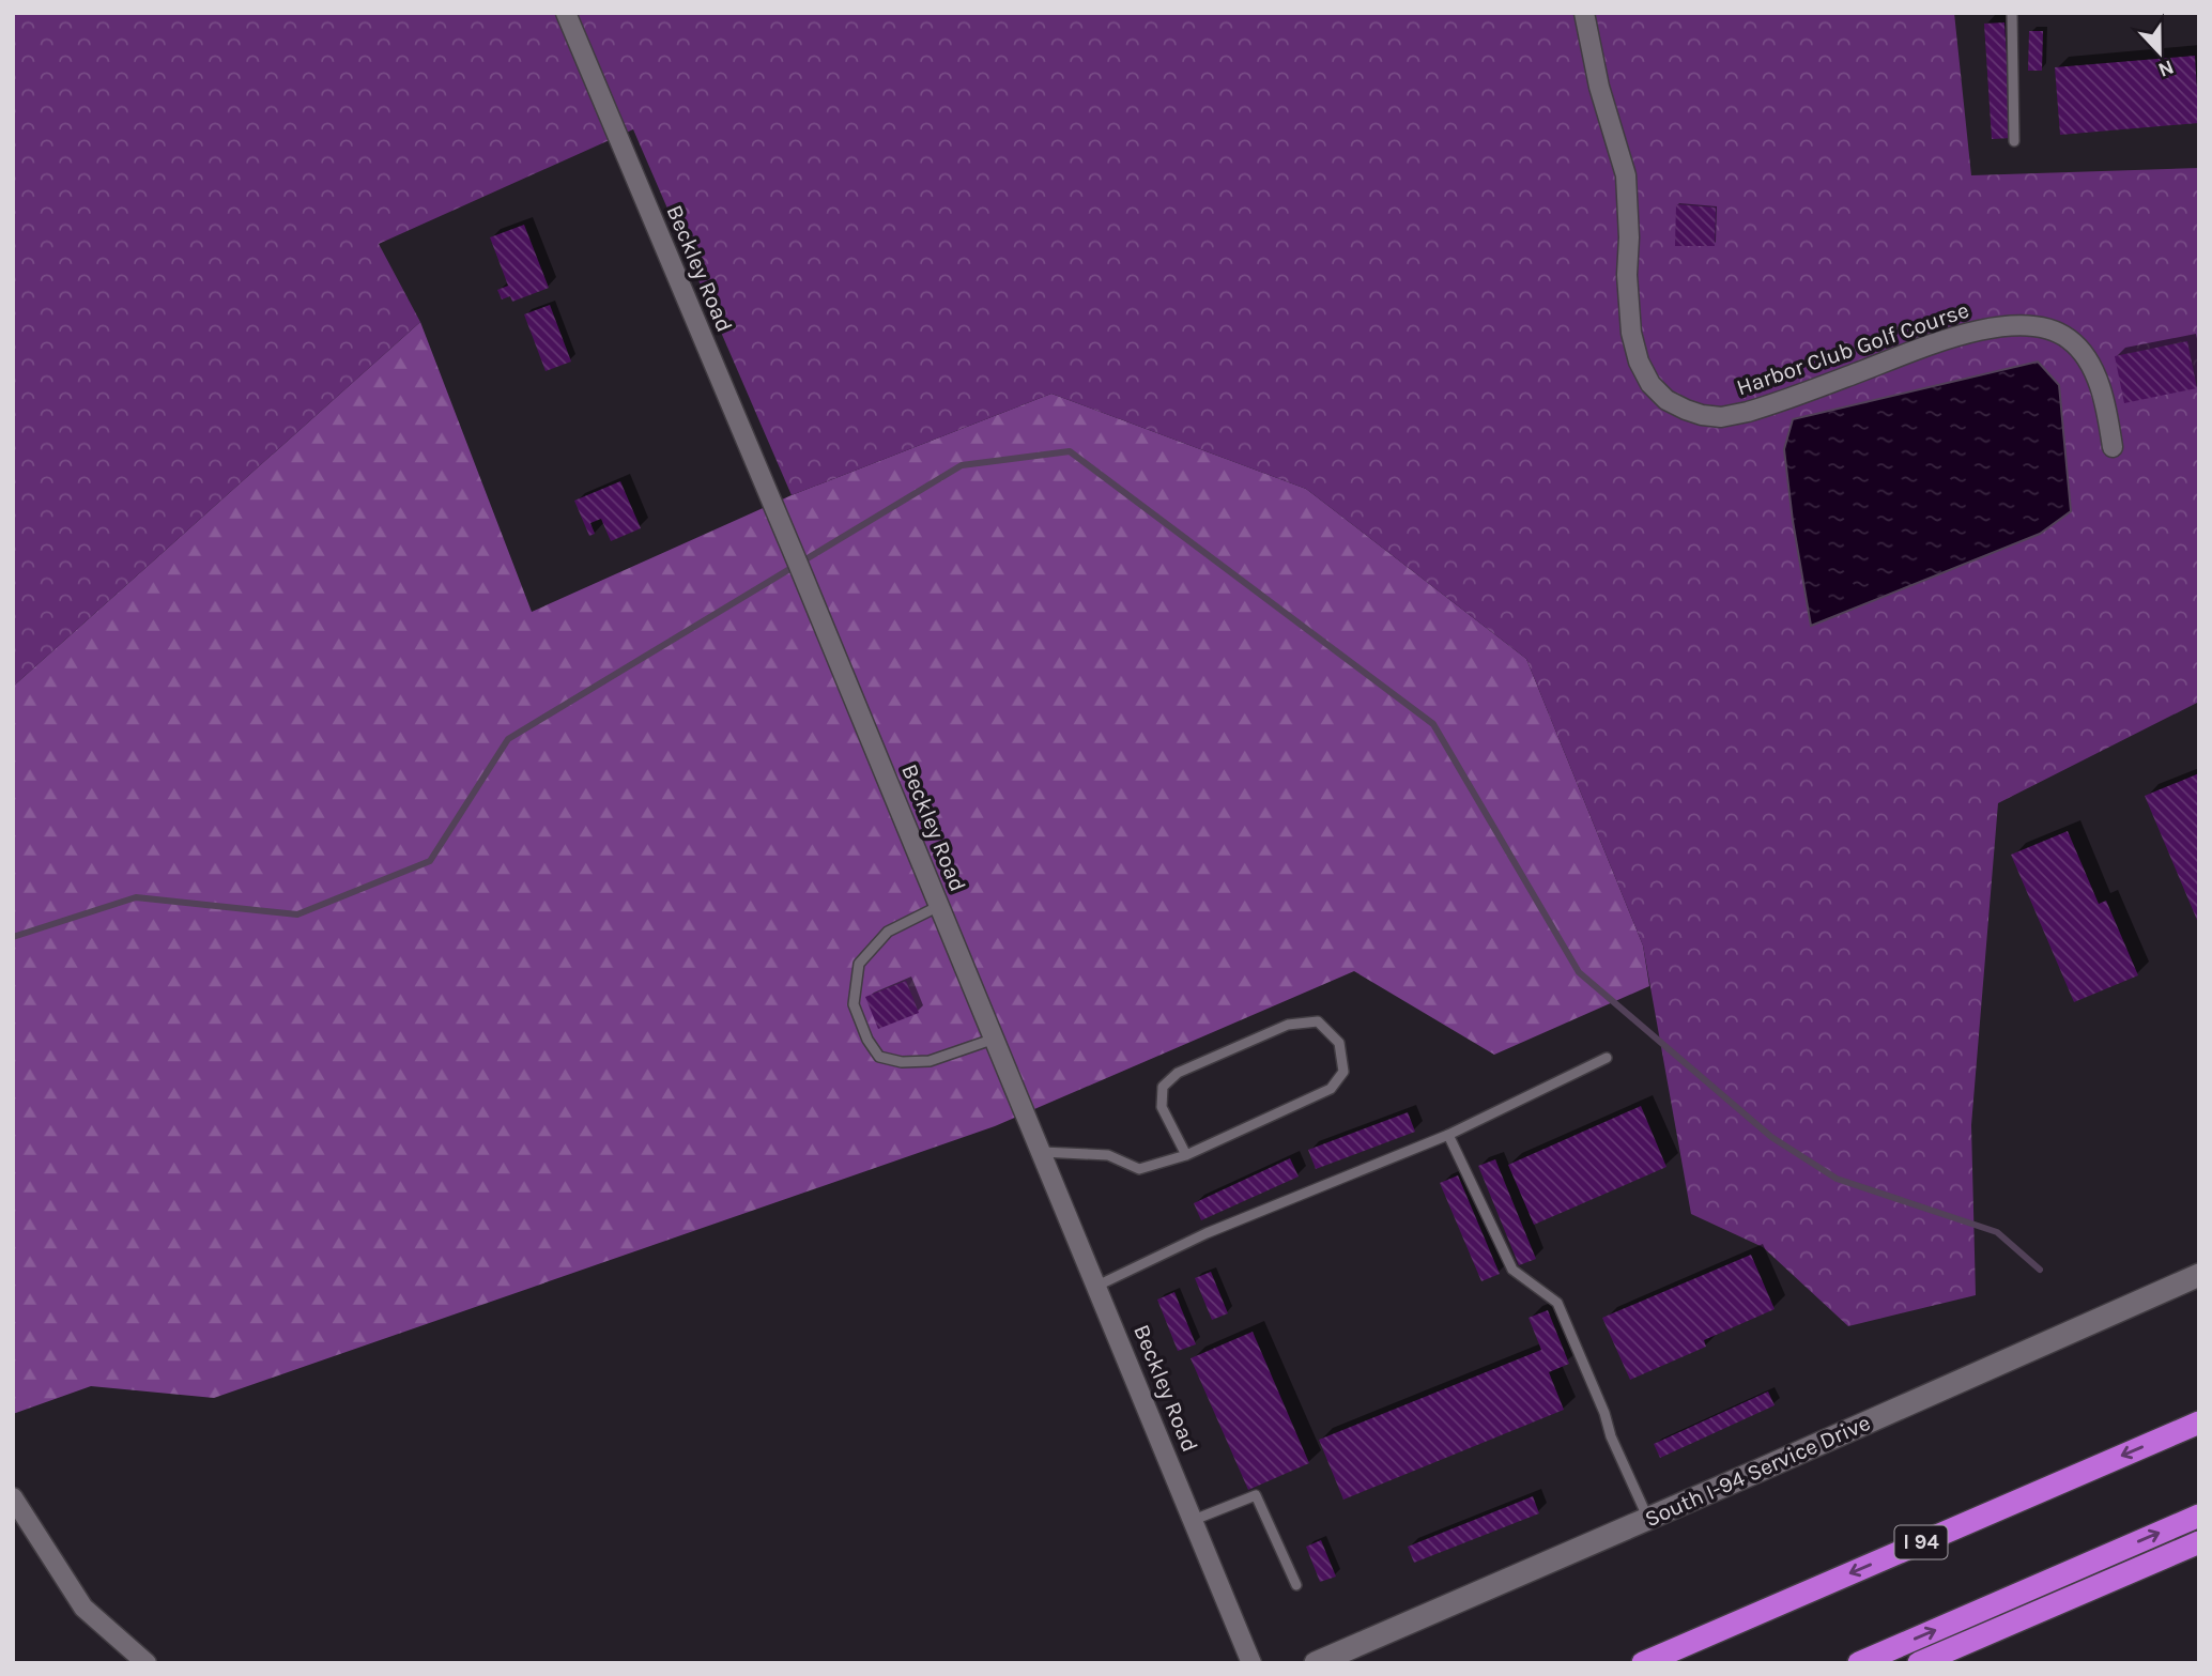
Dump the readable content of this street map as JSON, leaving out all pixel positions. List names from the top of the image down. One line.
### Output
{"streets":{"highway":["I 94"],"street":["Beckley Road","Harbor Club Golf Course","South I-94 Service Drive"]},"north":"bottom"}
